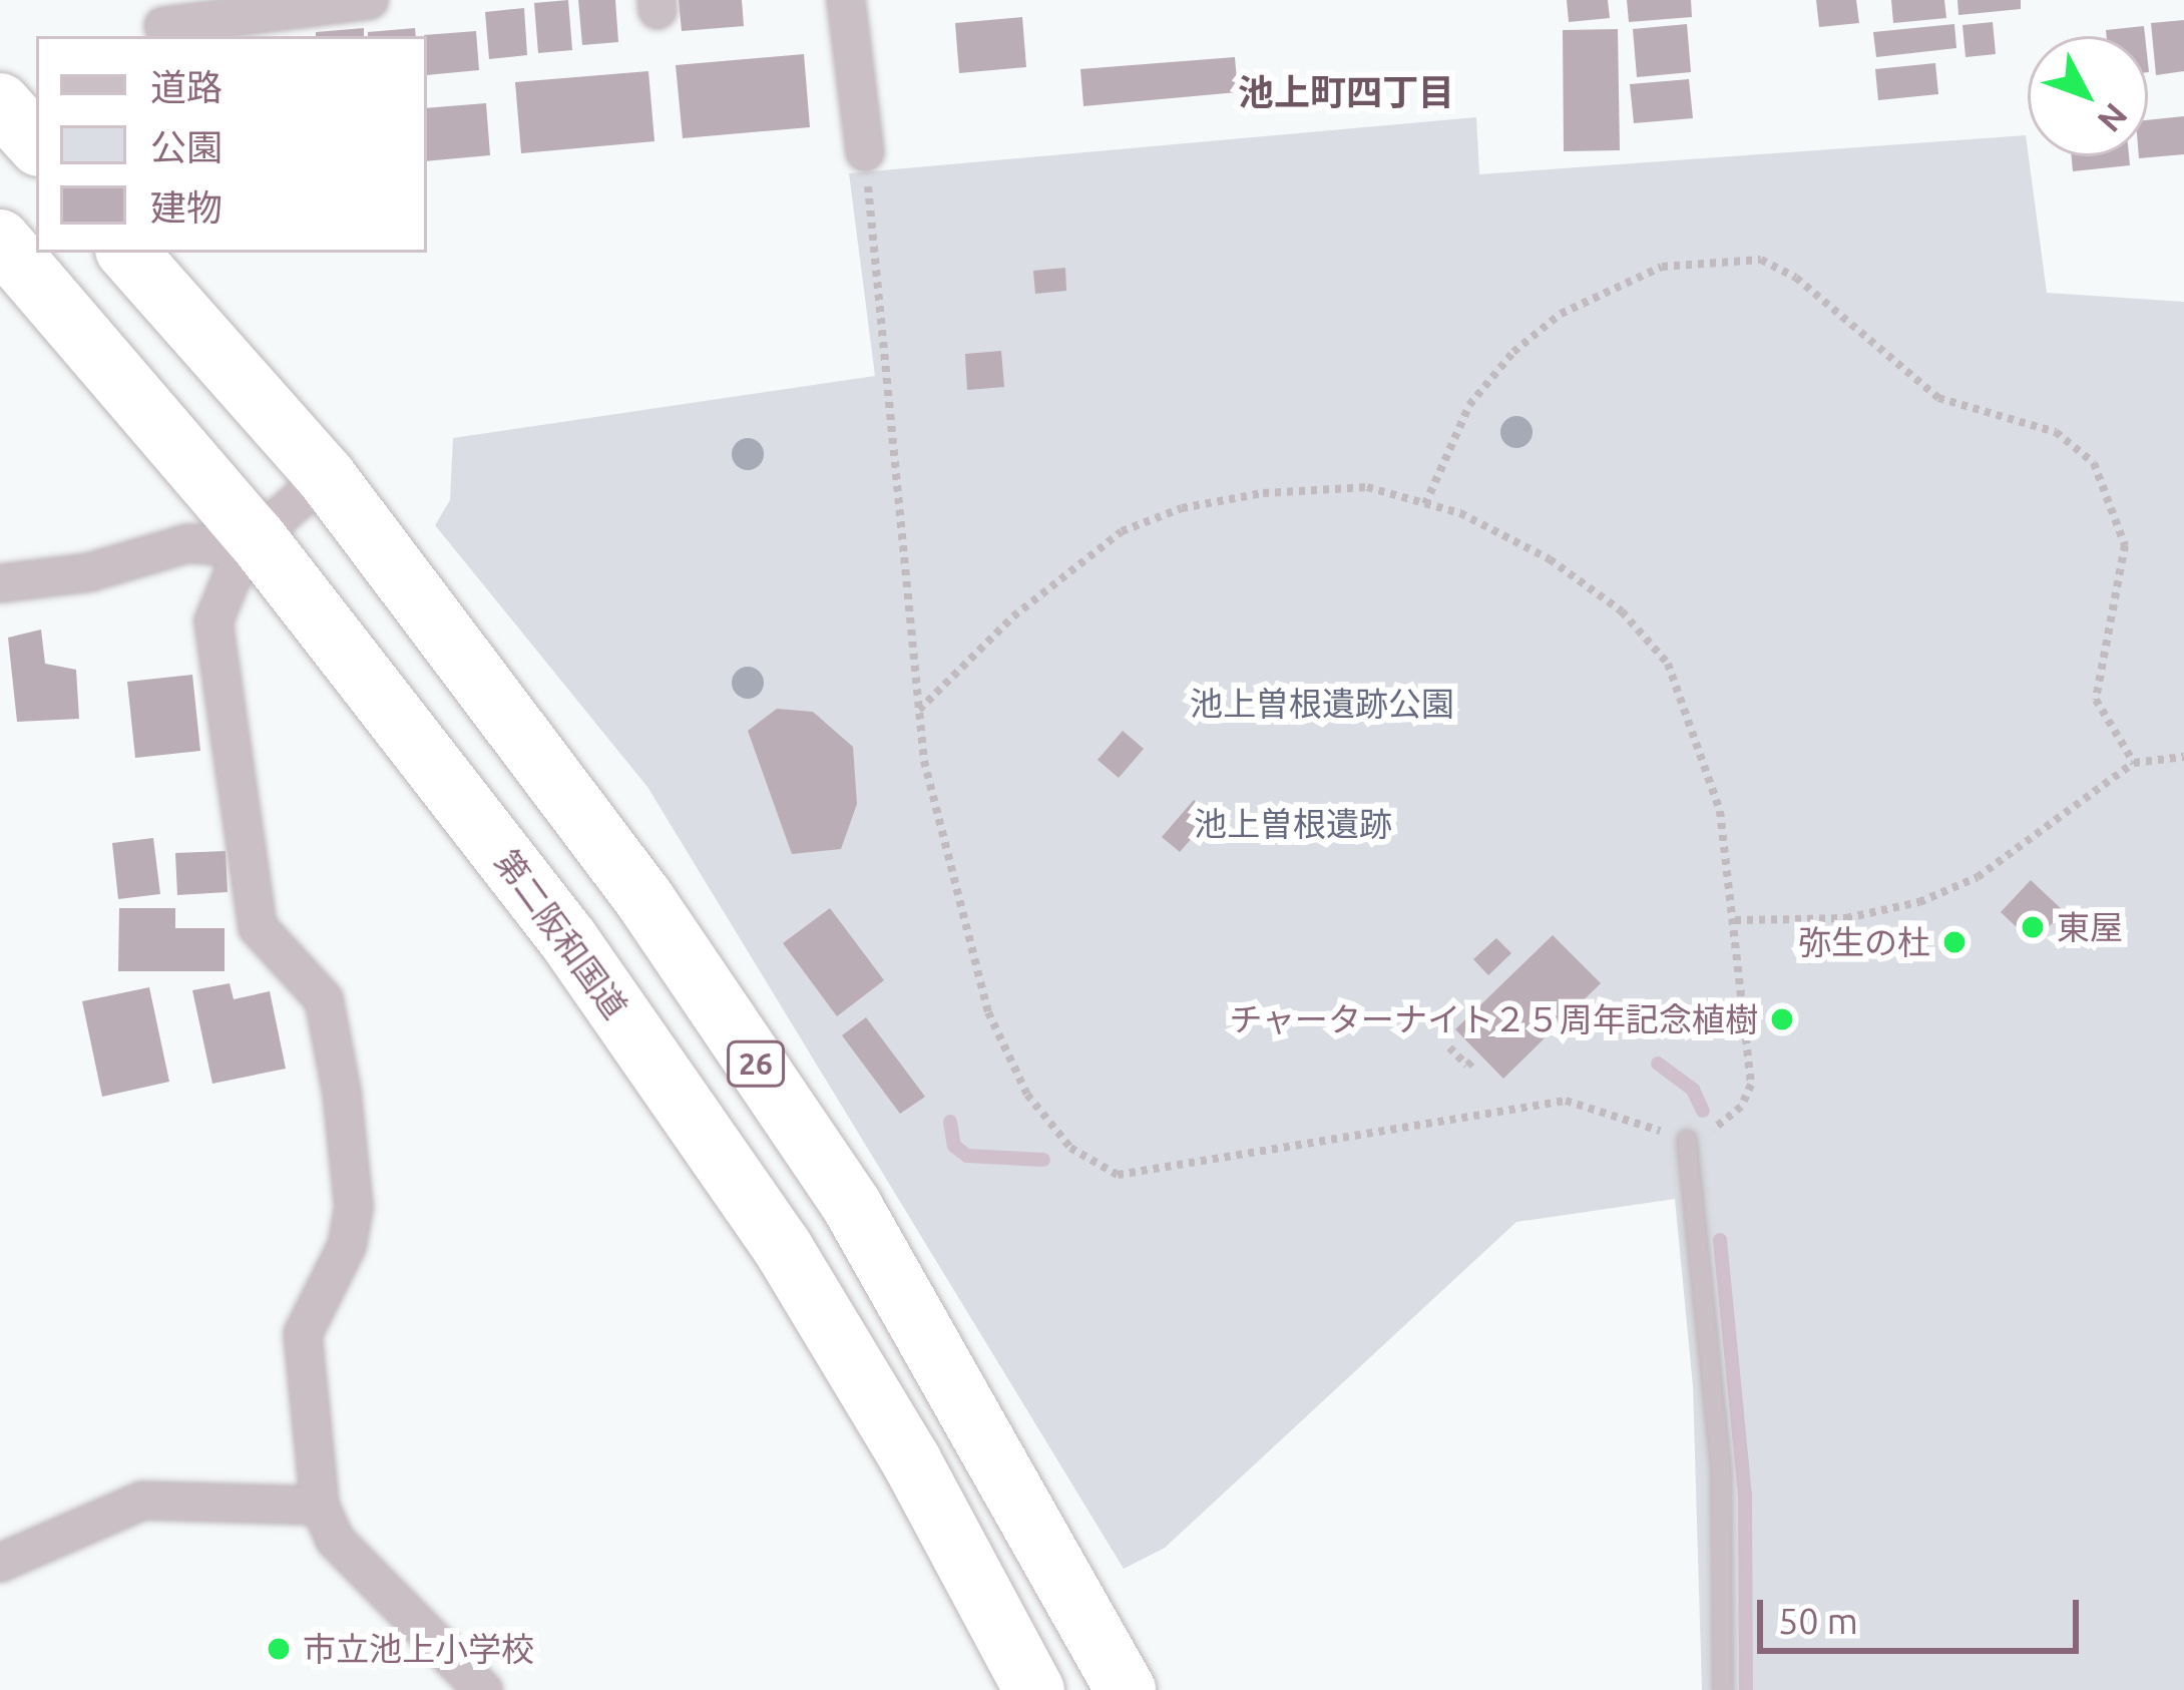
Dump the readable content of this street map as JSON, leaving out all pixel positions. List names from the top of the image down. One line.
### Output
{"streets":{"highway":["第二阪和国道","26"]},"districts":["池上町四丁目"],"parks":["池上曽根遺跡公園","池上曽根遺跡"],"places":["東屋","弥生の杜","チャーターナイト２５周年記念植樹","市立池上小学校"],"legend":["道路","公園","建物"],"scale_bar":"50 m","north":"bottom right"}
